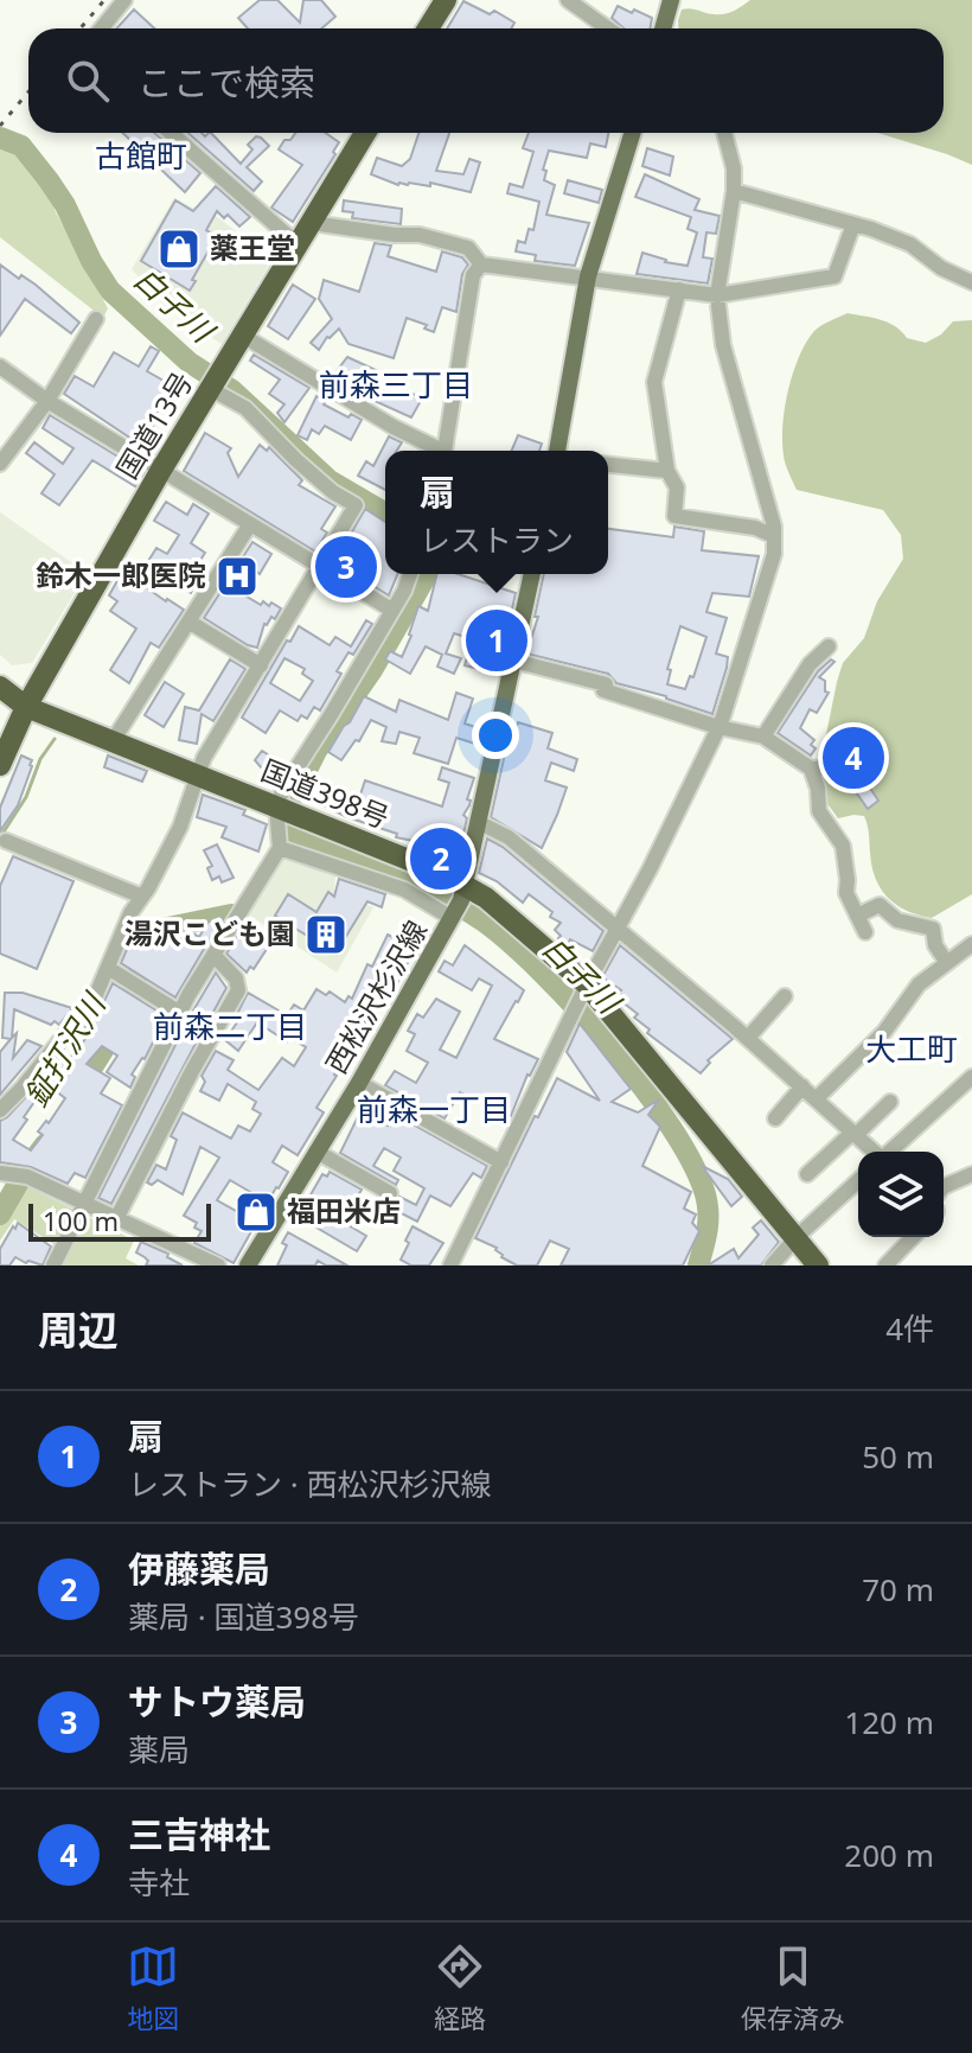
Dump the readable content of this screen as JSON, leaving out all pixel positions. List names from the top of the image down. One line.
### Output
{"streets":{"highway":["国道13号","国道398号"],"main road":["西松沢杉沢線"]},"crossings":[["国道13号","国道398号"],["国道398号","西松沢杉沢線"]],"districts":["古館町","前森三丁目","前森二丁目","大工町","前森一丁目"],"water":["白子川","鉦打沢川"],"places":{"shop":["薬王堂","福田米店"],"hospital":["鈴木一郎医院"],"building":["湯沢こども園"]},"scale_bar":"100 m","page":{"search":"ここで検索","popup":["扇","レストラン"],"pins":["3","1","4","2"],"scale":"100 m","heading":["周辺","4件"],"list":[{"mark":"1","name":"扇","note":"レストラン · 西松沢杉沢線","value":"50 m"},{"mark":"2","name":"伊藤薬局","note":"薬局 · 国道398号","value":"70 m"},{"mark":"3","name":"サトウ薬局","note":"薬局","value":"120 m"},{"mark":"4","name":"三吉神社","note":"寺社","value":"200 m"}],"nav":["地図","経路","保存済み"]}}
